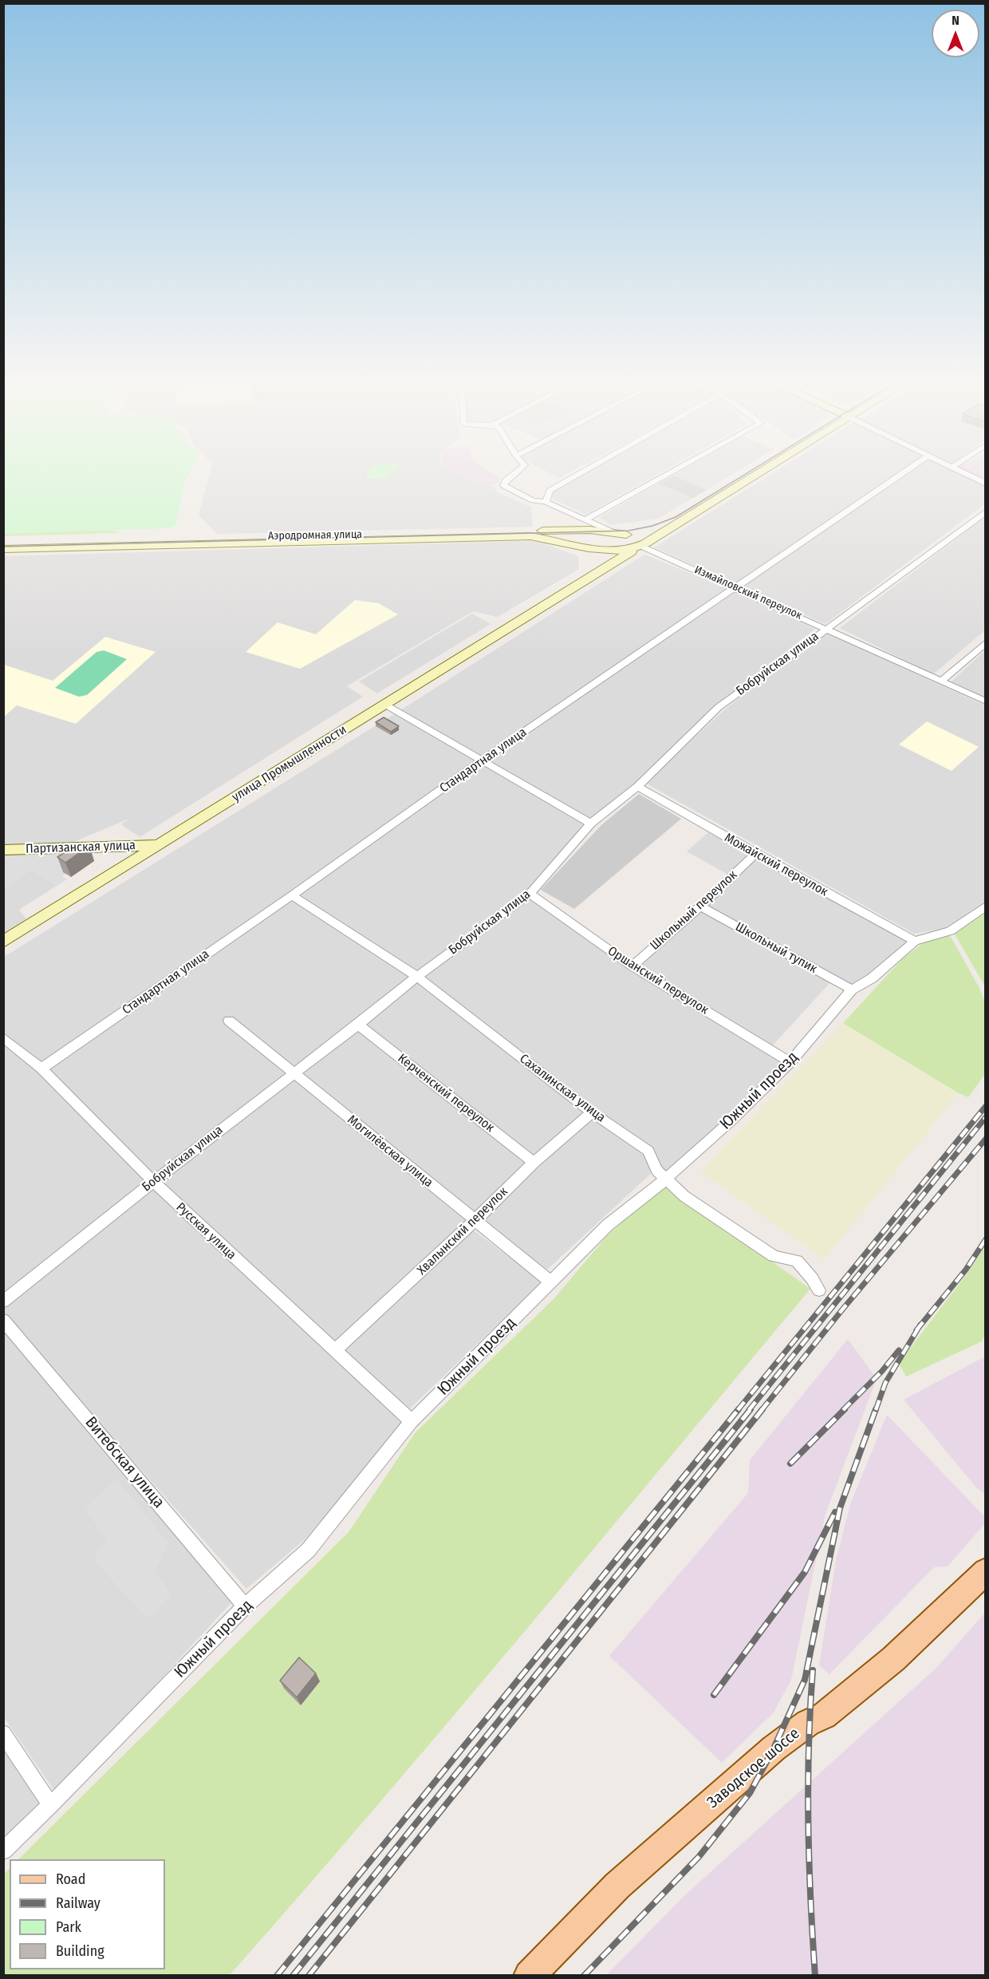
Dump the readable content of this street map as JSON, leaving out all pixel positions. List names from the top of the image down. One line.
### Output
{"streets":{"main road":["Аэродромная улица","улица Промышленности","Партизанская улица","Заводское шоссе"],"street":["Измайловский переулок","Бобруйская улица","Стандартная улица","Можайский переулок","Школьный переулок","Школьный тупик","Оршанский переулок","Сахалинская улица","Южный проезд","Керченский переулок","Могилёвская улица","Русская улица","Хвалынский переулок","Витебская улица"]},"crossings":[["Аэродромная улица","Измайловский переулок"],["Аэродромная улица","улица Промышленности"],["Измайловский переулок","Бобруйская улица"],["Измайловский переулок","Стандартная улица"],["Измайловский переулок","улица Промышленности"],["Бобруйская улица","Можайский переулок"],["Бобруйская улица","Оршанский переулок"],["Бобруйская улица","Сахалинская улица"],["Бобруйская улица","Керченский переулок"],["Бобруйская улица","Могилёвская улица"],["Бобруйская улица","Русская улица"],["Стандартная улица","Сахалинская улица"],["Стандартная улица","Русская улица"],["улица Промышленности","Партизанская улица"],["Можайский переулок","Школьный переулок"],["Можайский переулок","Южный проезд"],["Школьный переулок","Школьный тупик"],["Школьный переулок","Оршанский переулок"],["Школьный тупик","Южный проезд"],["Оршанский переулок","Южный проезд"],["Сахалинская улица","Южный проезд"],["Сахалинская улица","Хвалынский переулок"],["Южный проезд","Могилёвская улица"],["Южный проезд","Русская улица"],["Южный проезд","Витебская улица"],["Керченский переулок","Хвалынский переулок"],["Могилёвская улица","Хвалынский переулок"],["Русская улица","Хвалынский переулок"]],"legend":["Road","Railway","Park","Building"],"north":"top"}
